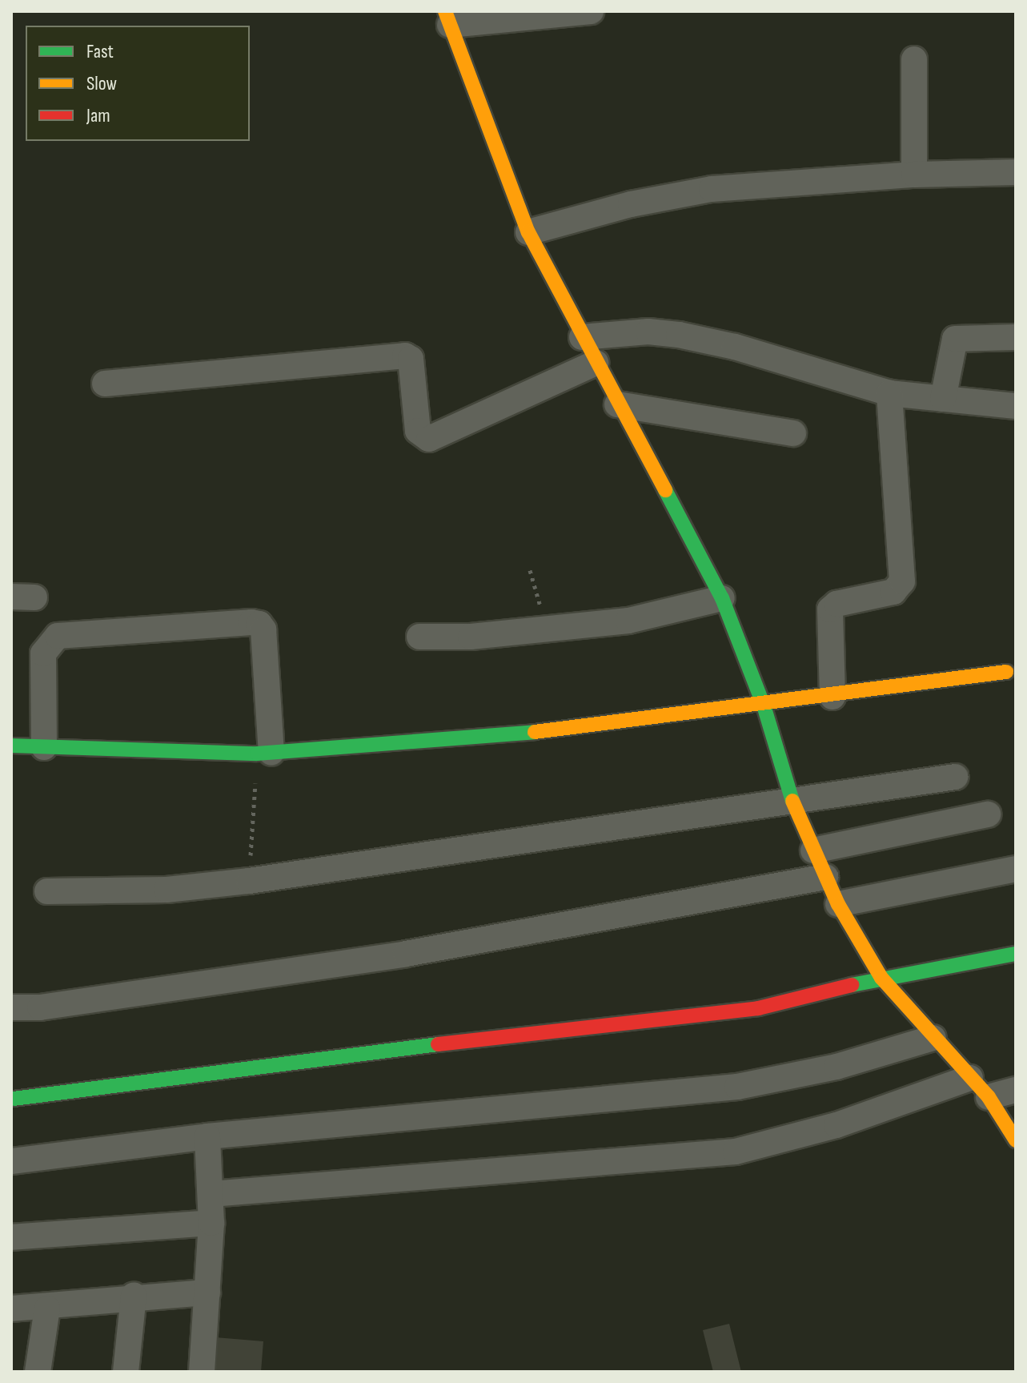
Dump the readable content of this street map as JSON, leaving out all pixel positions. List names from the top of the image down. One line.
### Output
{"legend":["Fast","Slow","Jam"]}
